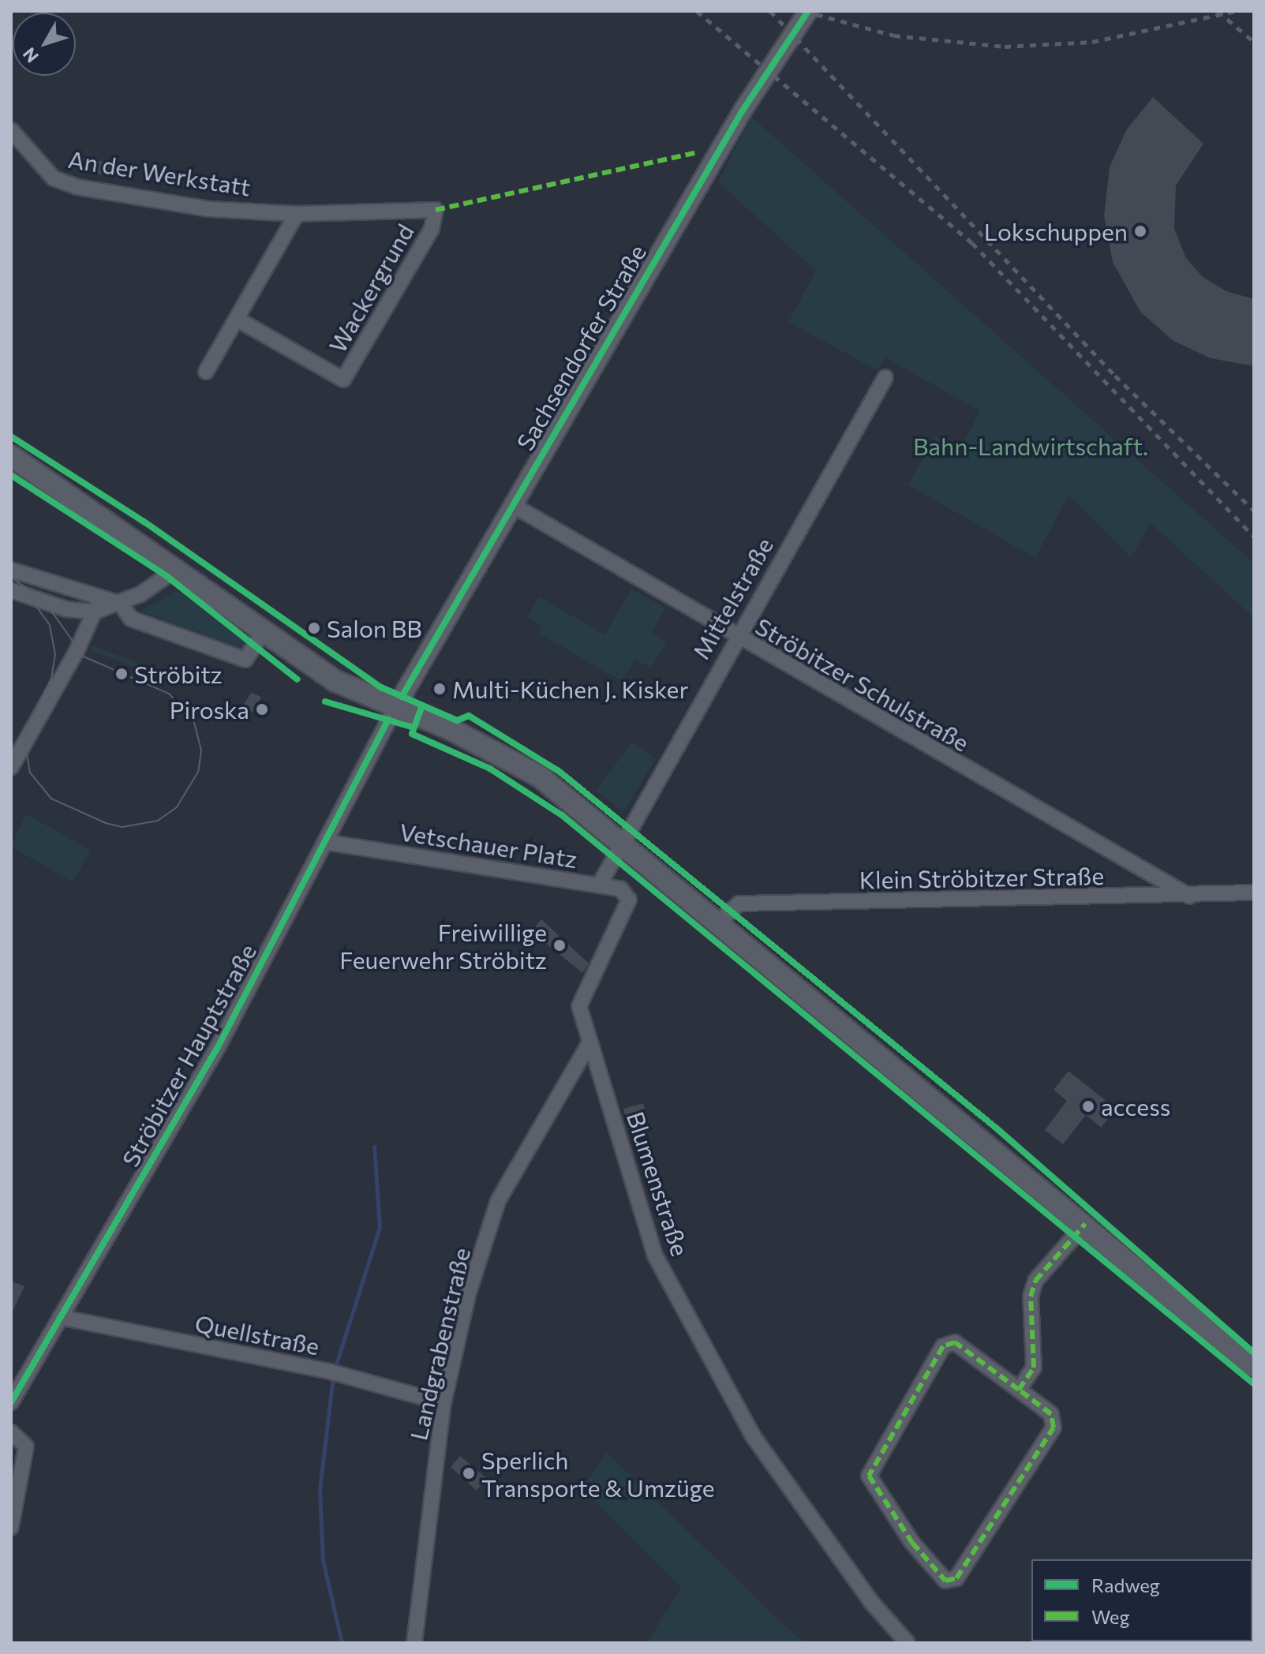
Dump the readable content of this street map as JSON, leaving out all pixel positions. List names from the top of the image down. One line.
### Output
{"streets":{"street":["An der Werkstatt","Wackergrund","Sachsendorfer Straße","Mittelstraße","Ströbitzer Schulstraße","Vetschauer Platz","Klein Ströbitzer Straße","Ströbitzer Hauptstraße","Blumenstraße","Quellstraße","Landgrabenstraße"]},"crossings":[["An der Werkstatt","Wackergrund"],["Sachsendorfer Straße","Ströbitzer Schulstraße"],["Sachsendorfer Straße","Ströbitzer Hauptstraße"],["Mittelstraße","Ströbitzer Schulstraße"],["Mittelstraße","Vetschauer Platz"],["Ströbitzer Schulstraße","Klein Ströbitzer Straße"],["Vetschauer Platz","Ströbitzer Hauptstraße"],["Vetschauer Platz","Blumenstraße"],["Ströbitzer Hauptstraße","Quellstraße"],["Blumenstraße","Landgrabenstraße"],["Quellstraße","Landgrabenstraße"]],"parks":["Bahn-Landwirtschaft."],"places":["Lokschuppen","Salon BB","Ströbitz","Multi-Küchen J. Kisker","Piroska","Freiwillige Feuerwehr Ströbitz","access","Sperlich Transporte & Umzüge"],"legend":["Radweg","Weg"],"north":"bottom left"}
